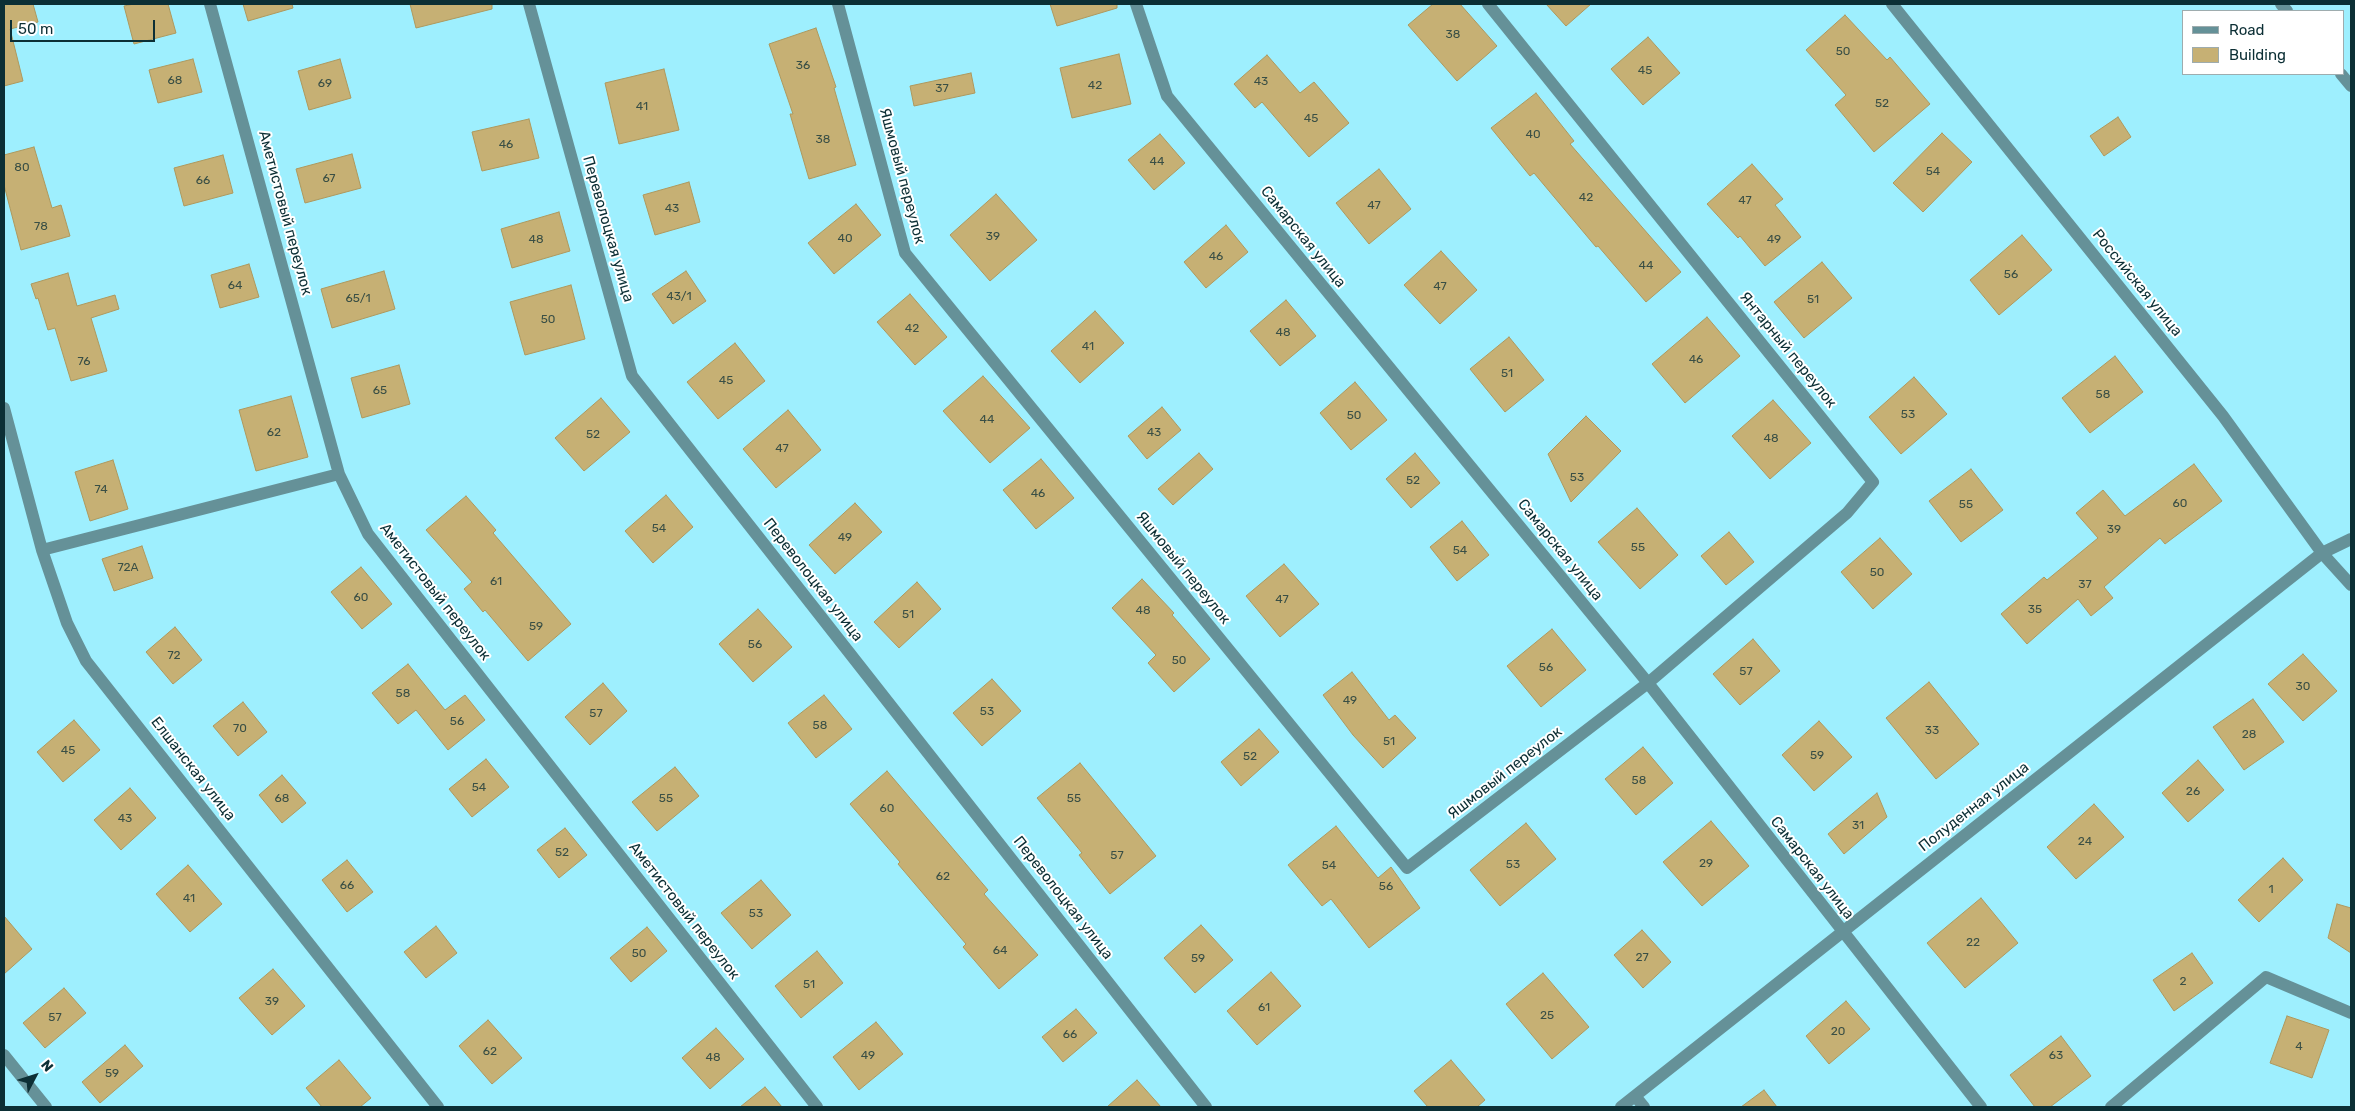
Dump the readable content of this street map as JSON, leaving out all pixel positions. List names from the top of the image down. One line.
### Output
{"streets":{"street":["Яшмовый переулок","Аметистовый переулок","Переволоцкая улица","Самарская улица","Российская улица","Янтарный переулок","Елшанская улица","Полуденная улица"]},"crossings":[["Яшмовый переулок","Самарская улица"],["Яшмовый переулок","Янтарный переулок"],["Самарская улица","Янтарный переулок"],["Самарская улица","Полуденная улица"],["Российская улица","Полуденная улица"]],"house_numbers":["38","50","36","45","68","43","69","42","37","52","41","45","40","38","46","44","80","54","67","66","42","47","47","43","78","39","40","48","49","46","44","56","64","47","43/1","65/1","51","50","42","48","41","46","76","51","45","65","58","53","50","44","62","43","52","48","47","53","52","74","46","60","55","54","39","49","55","54","72А","50","61","37","60","47","35","48","51","59","56","72","50","56","57","30","58","49","53","57","56","58","70","33","28","51","45","59","52","58","54","26","68","55","55","60","43","31","24","52","57","29","53","54","62","66","56","1","41","53","22","64","50","27","59","2","51","39","61","25","57","20","66","4","62","49","63","48","59"],"legend":["Road","Building"],"scale_bar":"50 m","north":"top right"}
